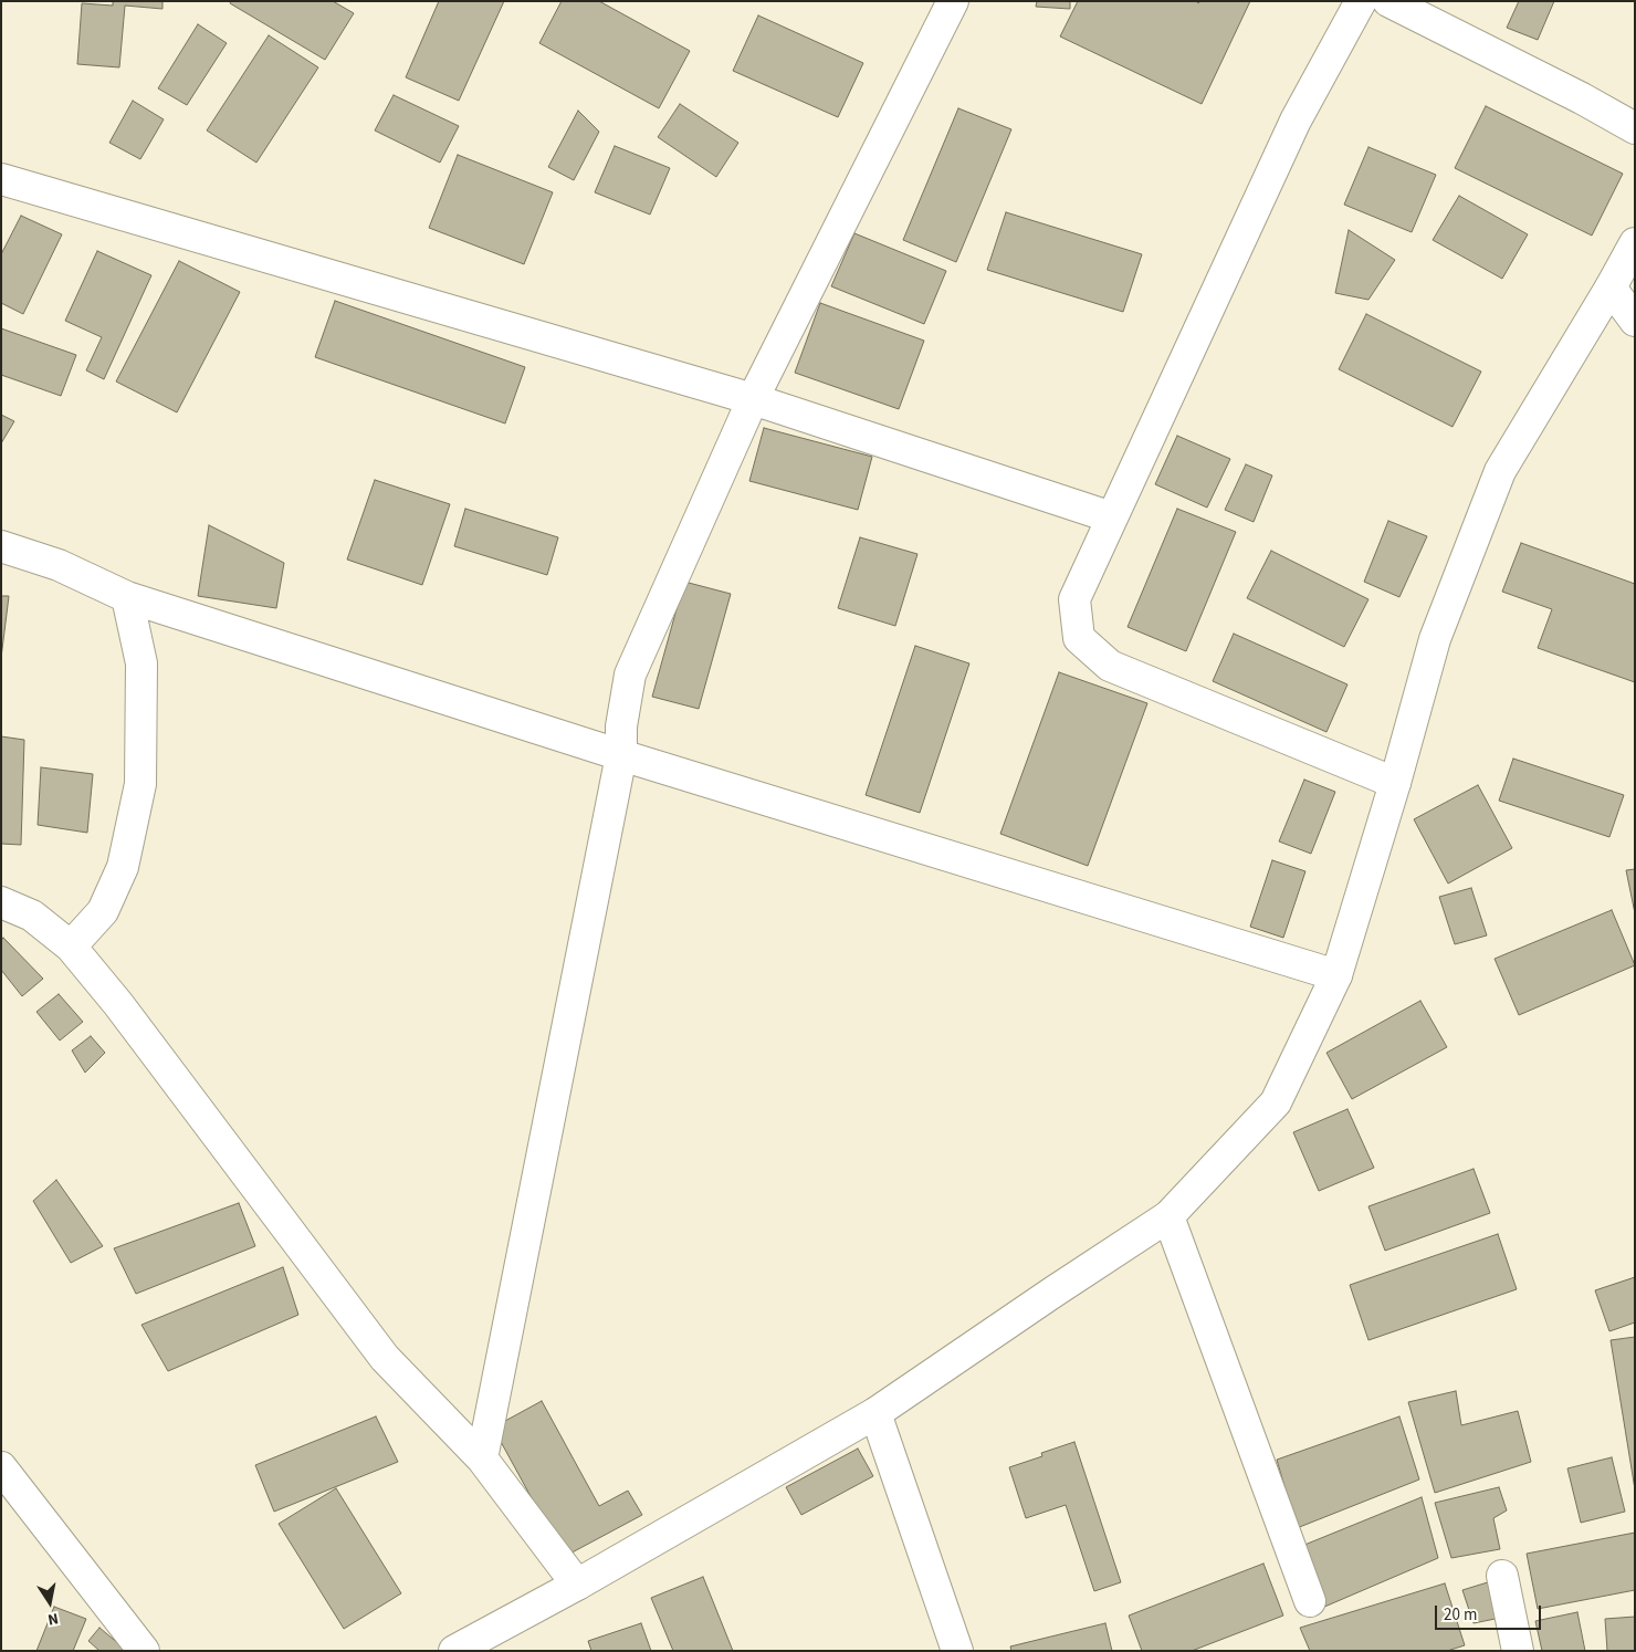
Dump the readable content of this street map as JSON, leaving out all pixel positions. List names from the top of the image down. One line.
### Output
{"scale_bar":"20 m","north":"bottom"}
